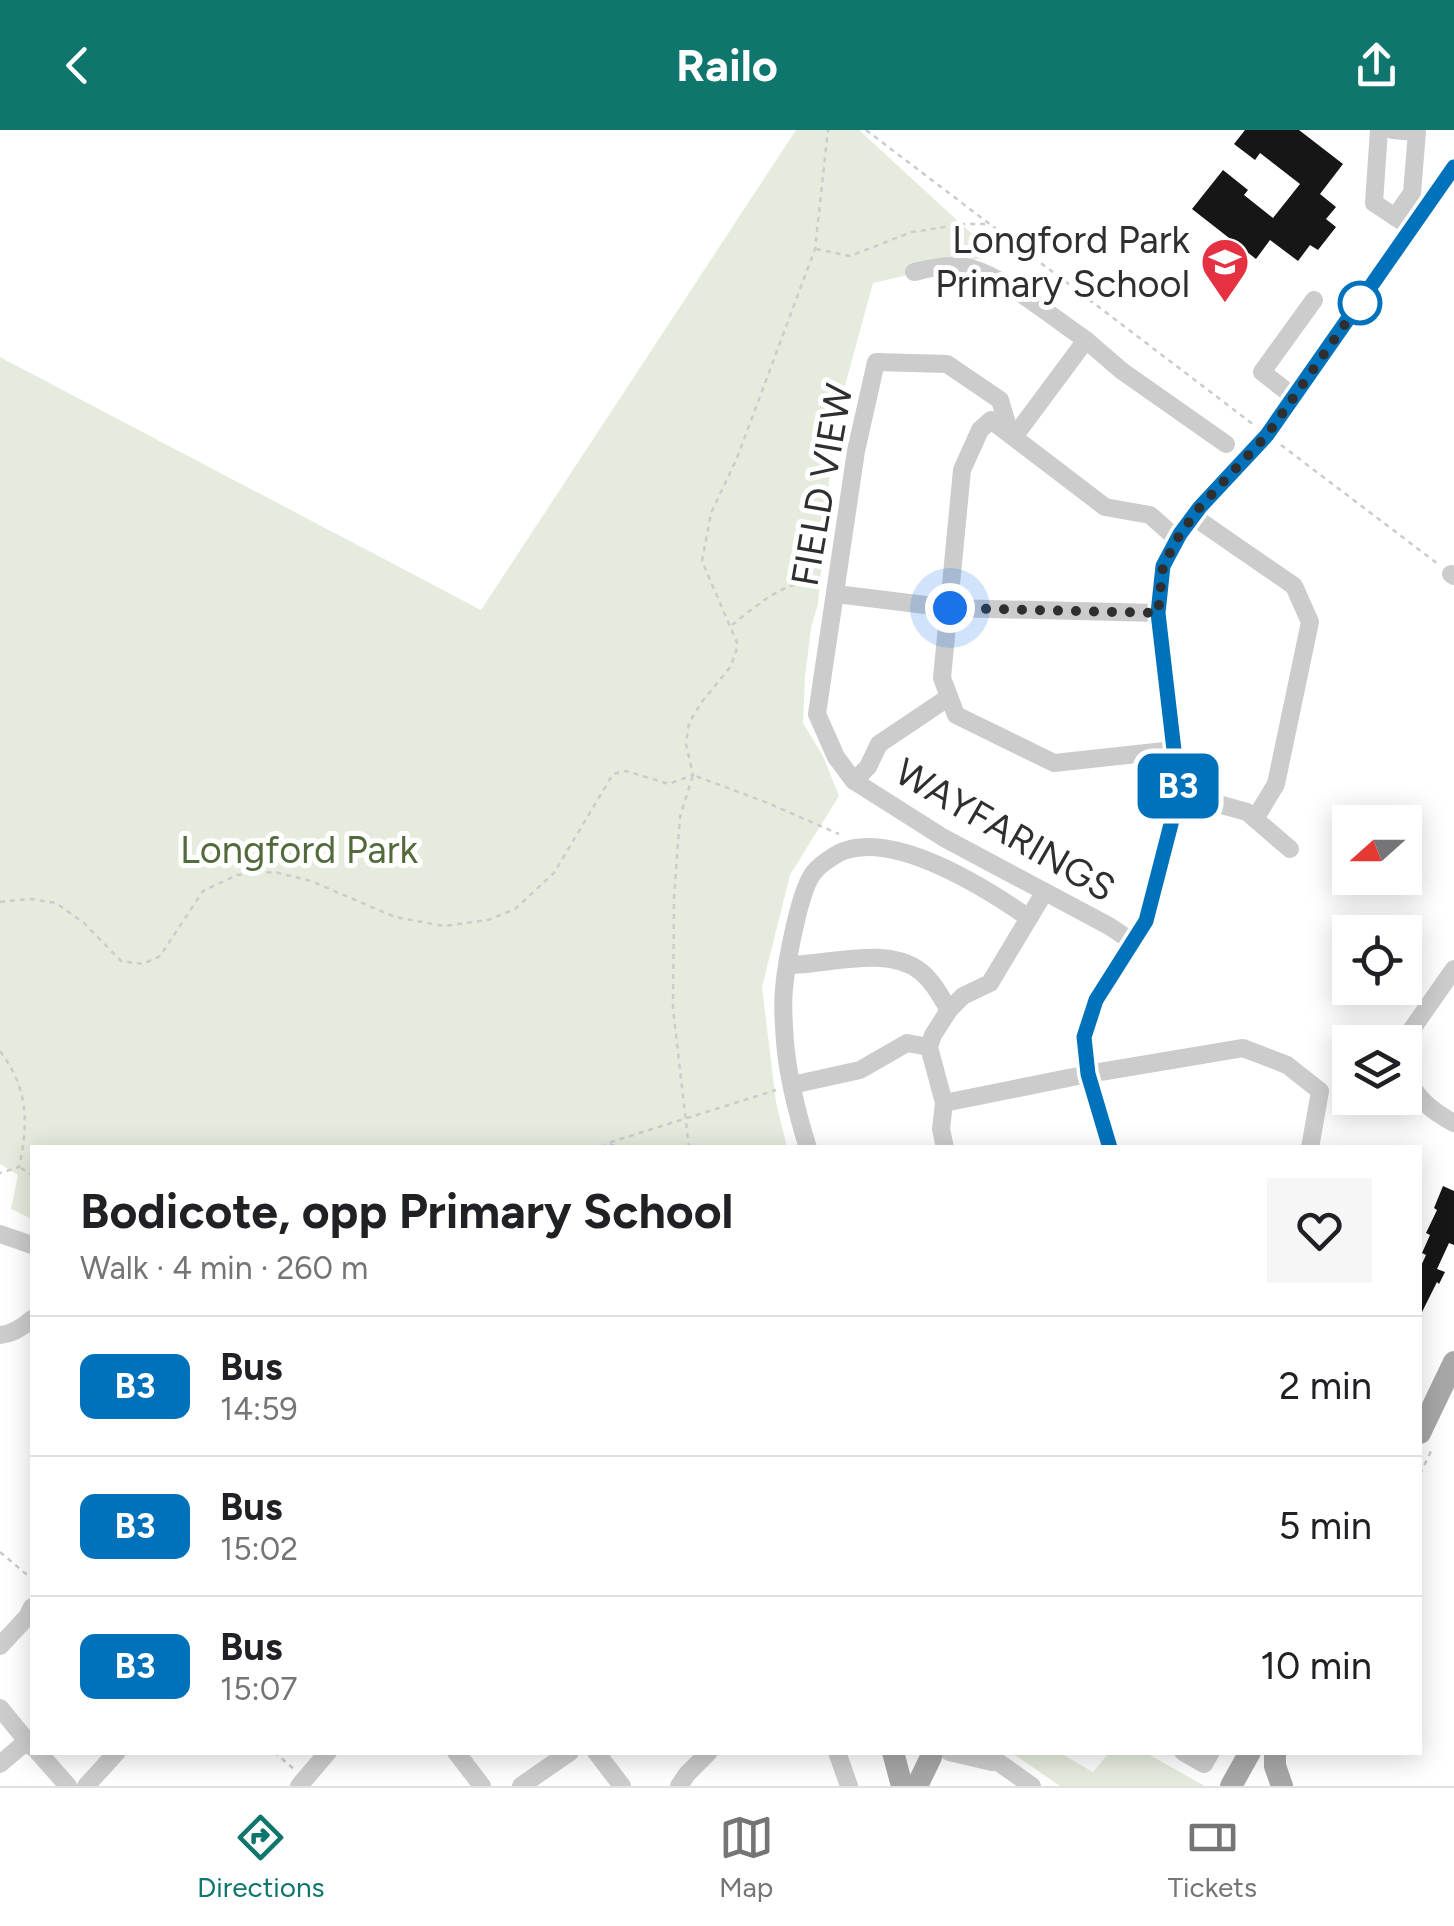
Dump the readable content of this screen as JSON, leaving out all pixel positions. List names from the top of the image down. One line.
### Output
{"streets":{"street":["FIELD VIEW","WAYFARINGS"]},"crossings":[["FIELD VIEW","WAYFARINGS"]],"parks":["Longford Park"],"places":{"school or university":["Longford Park Primary School"]},"lines":["bus line B3"],"north":"left","page":{"header":"Railo","on_map":"B3","heading":["Bodicote, opp Primary School","Walk · 4 min · 260 m"],"list":[{"mark":"B3","name":"Bus","note":"14:59","value":"2 min"},{"mark":"B3","name":"Bus","note":"15:02","value":"5 min"},{"mark":"B3","name":"Bus","note":"15:07","value":"10 min"}],"tabs":["Directions","Map","Tickets"]}}
